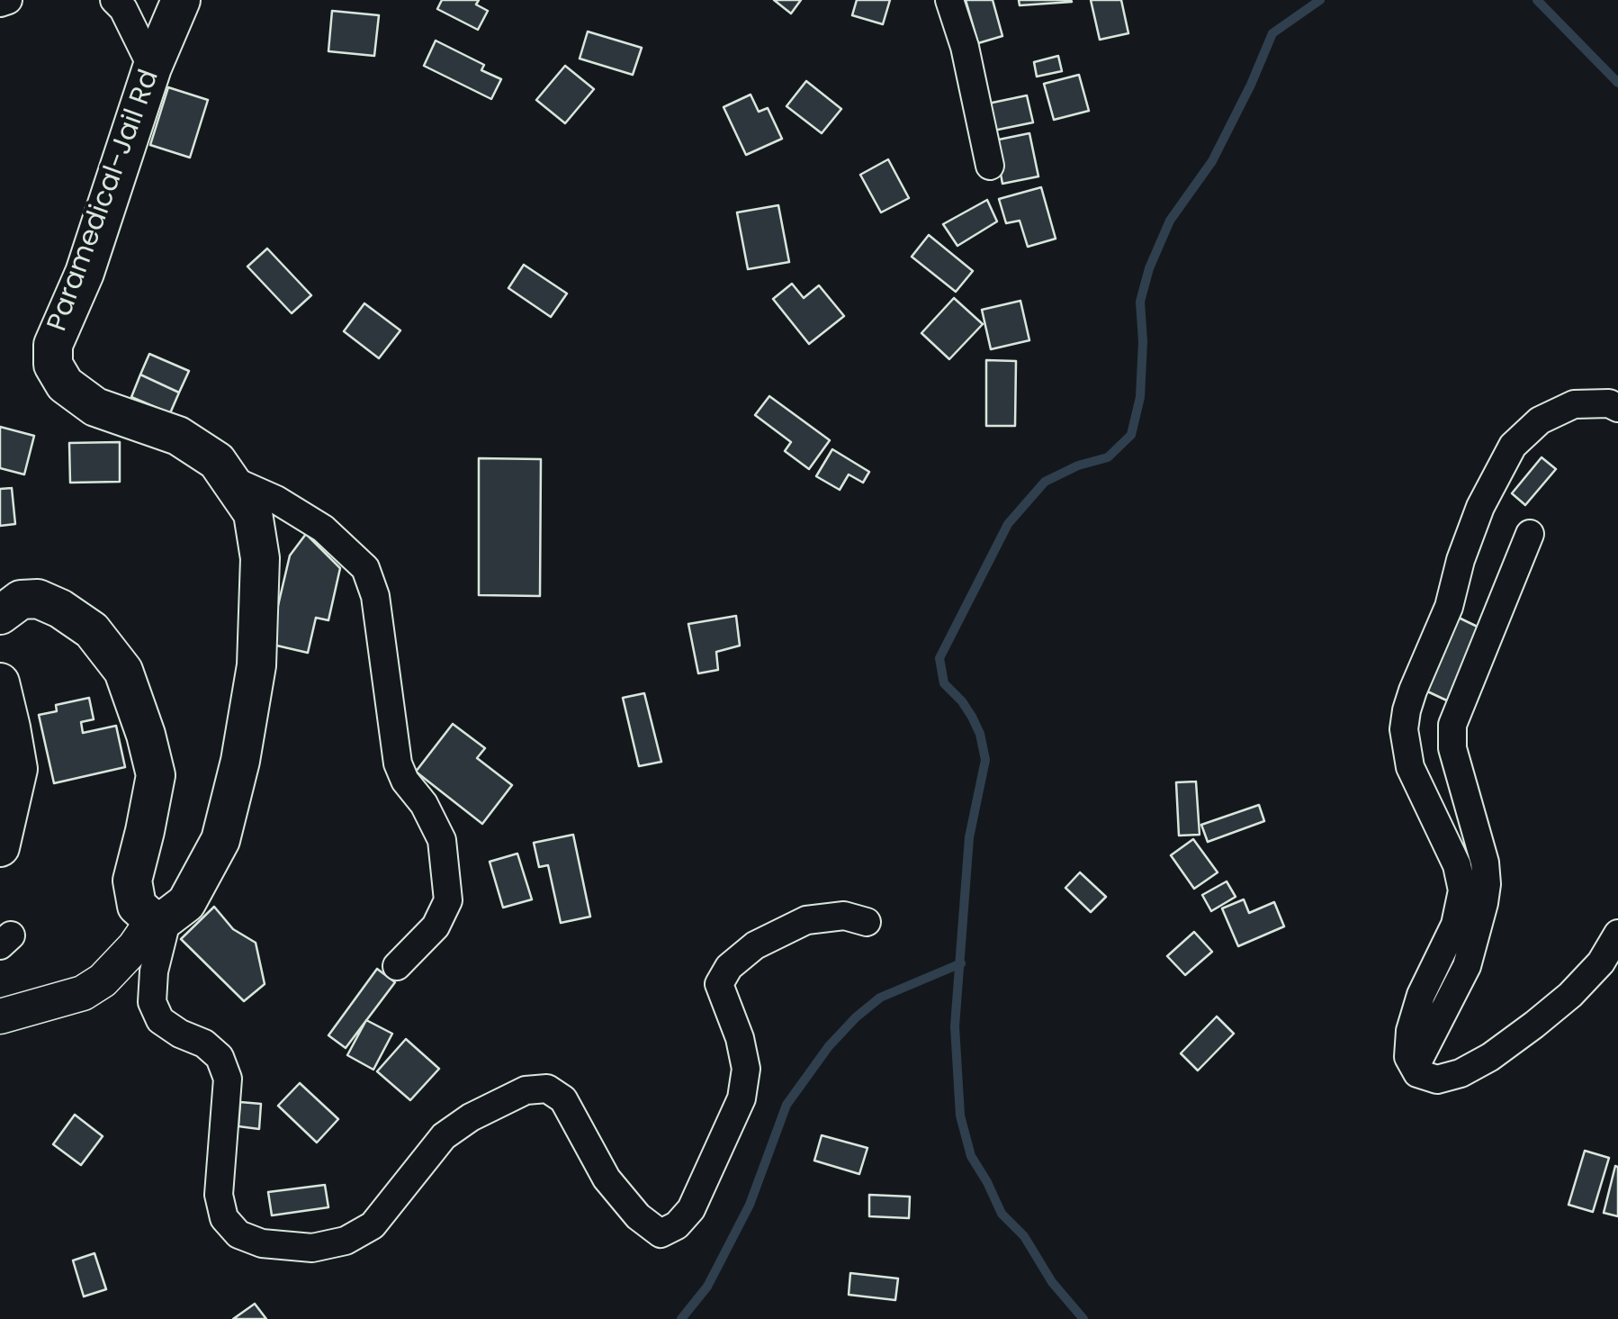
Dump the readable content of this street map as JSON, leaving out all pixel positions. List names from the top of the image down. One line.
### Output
{"streets":{"main road":["Paramedical-Jail Rd"]}}
